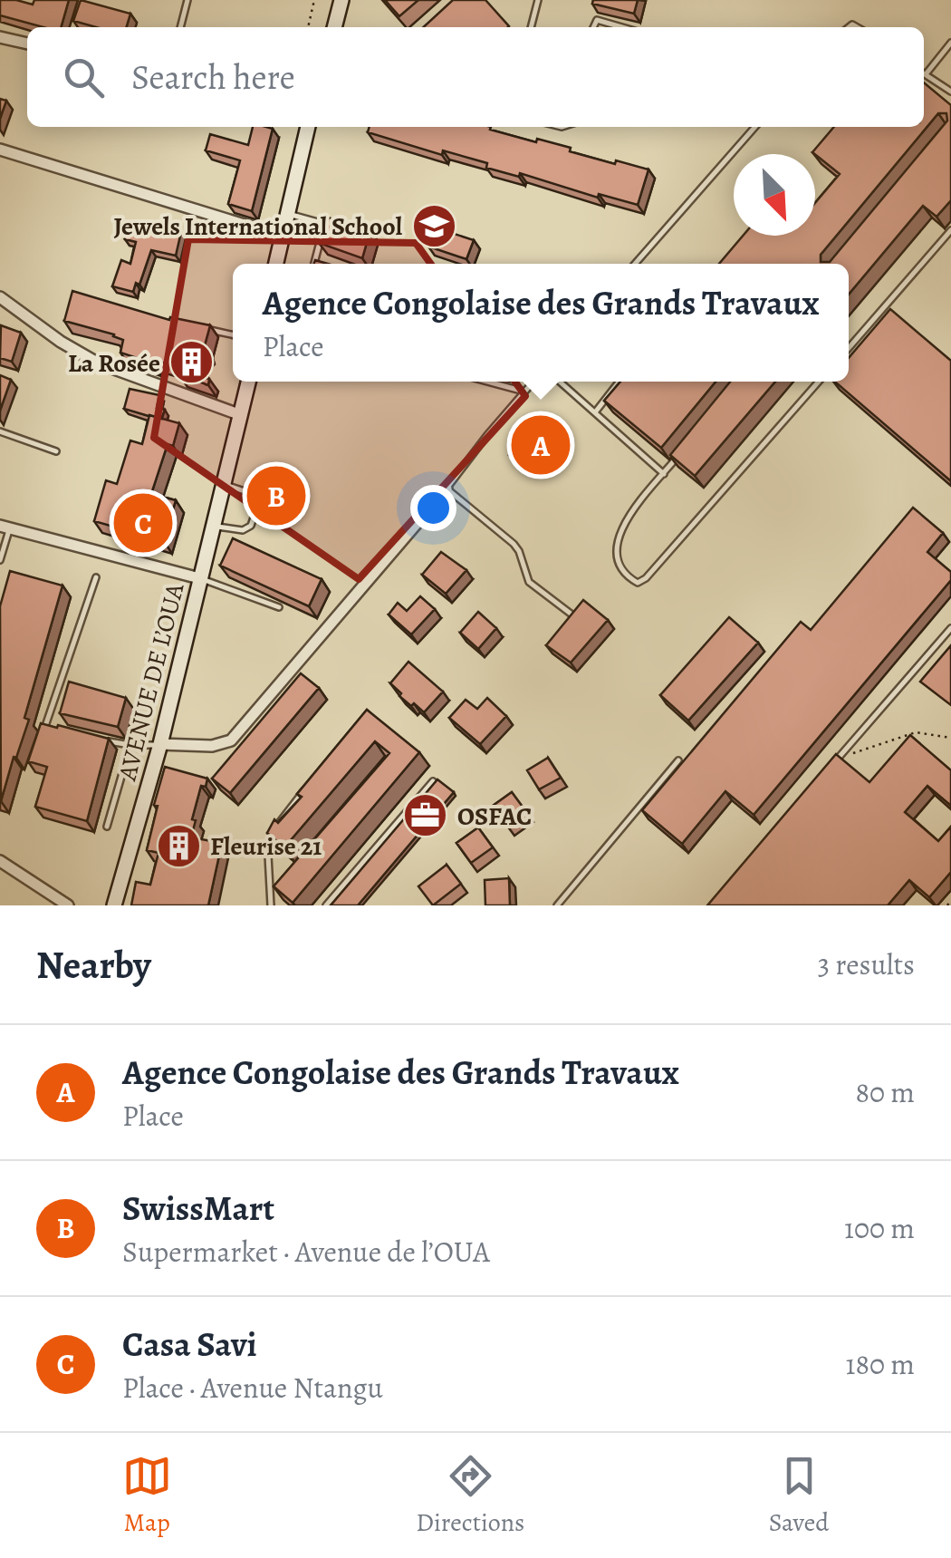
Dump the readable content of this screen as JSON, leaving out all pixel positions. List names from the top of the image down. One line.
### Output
{"streets":{"main road":["AVENUE DE L’OUA"]},"places":{"school or university":["Jewels International School"],"building":["La Rosée","Fleurise 21"],"office":["OSFAC"]},"north":"bottom right","page":{"search":"Search here","popup":["Agence Congolaise des Grands Travaux","Place"],"pins":["A","B","C"],"heading":["Nearby","3 results"],"list":[{"mark":"A","name":"Agence Congolaise des Grands Travaux","note":"Place","value":"80 m"},{"mark":"B","name":"SwissMart","note":"Supermarket · Avenue de l’OUA","value":"100 m"},{"mark":"C","name":"Casa Savi","note":"Place · Avenue Ntangu","value":"180 m"}],"nav":["Map","Directions","Saved"]}}
